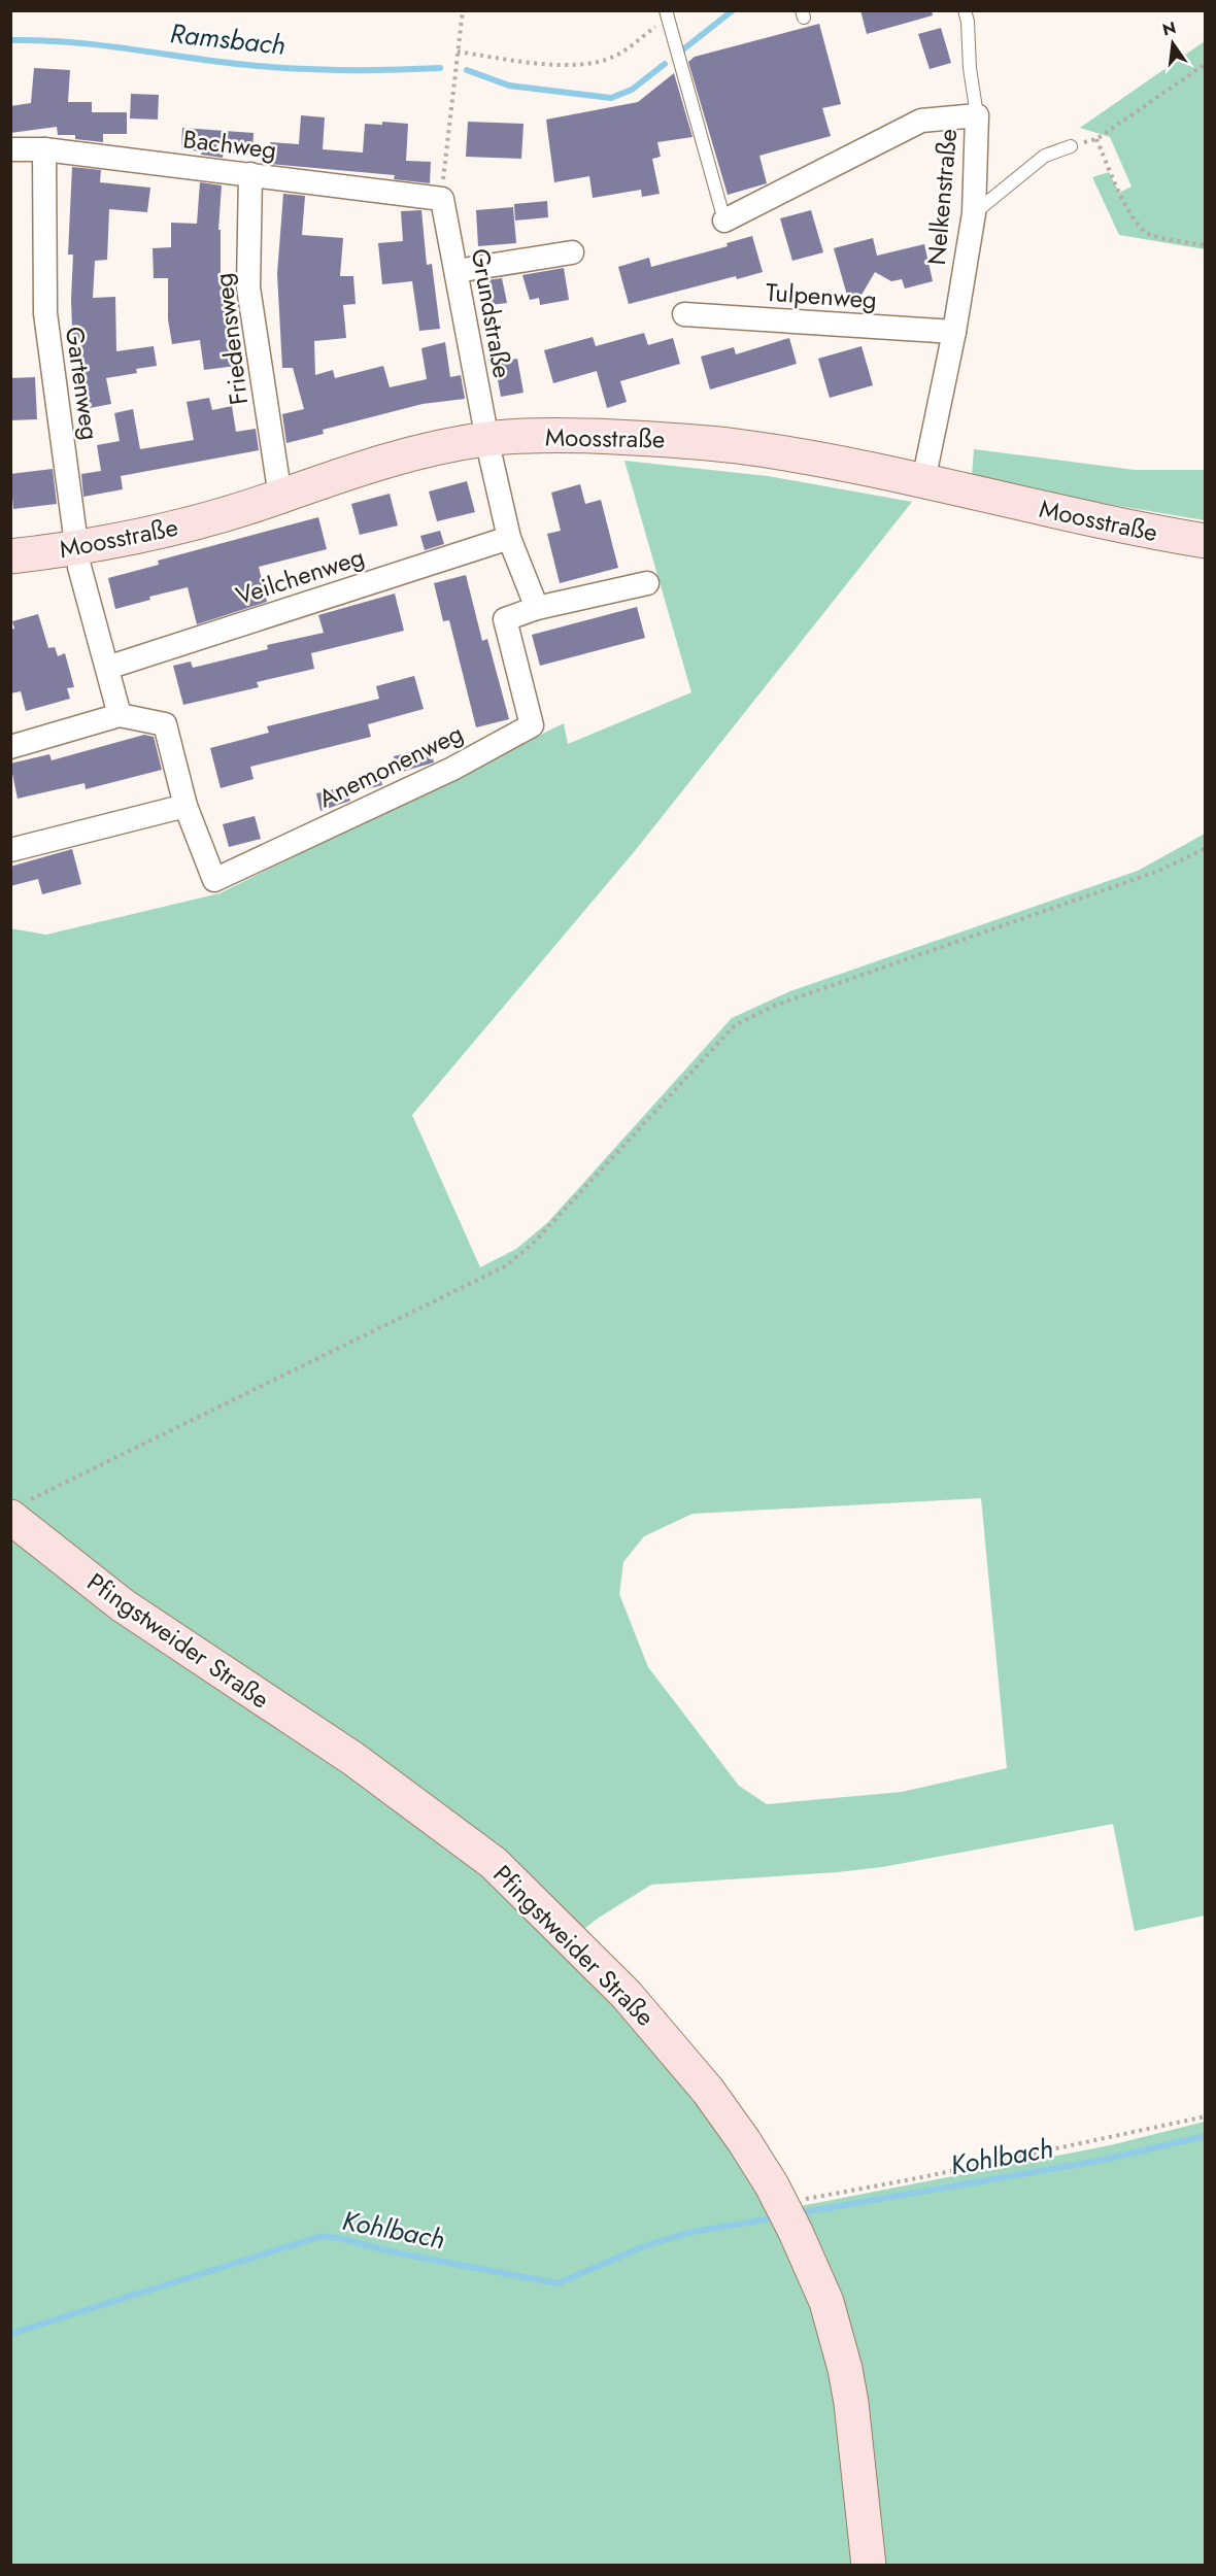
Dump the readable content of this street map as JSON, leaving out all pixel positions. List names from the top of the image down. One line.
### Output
{"streets":{"street":["Bachweg","Nelkenstraße","Tulpenweg","Grundstraße","Friedensweg","Gartenweg","Moosstraße","Veilchenweg","Anemonenweg","Pfingstweider Straße"]},"crossings":[["Bachweg","Grundstraße"],["Bachweg","Friedensweg"],["Bachweg","Gartenweg"],["Nelkenstraße","Tulpenweg"],["Nelkenstraße","Moosstraße"],["Grundstraße","Moosstraße"],["Friedensweg","Moosstraße"],["Gartenweg","Moosstraße"]],"water":["Ramsbach","Kohlbach"],"north":"top"}
